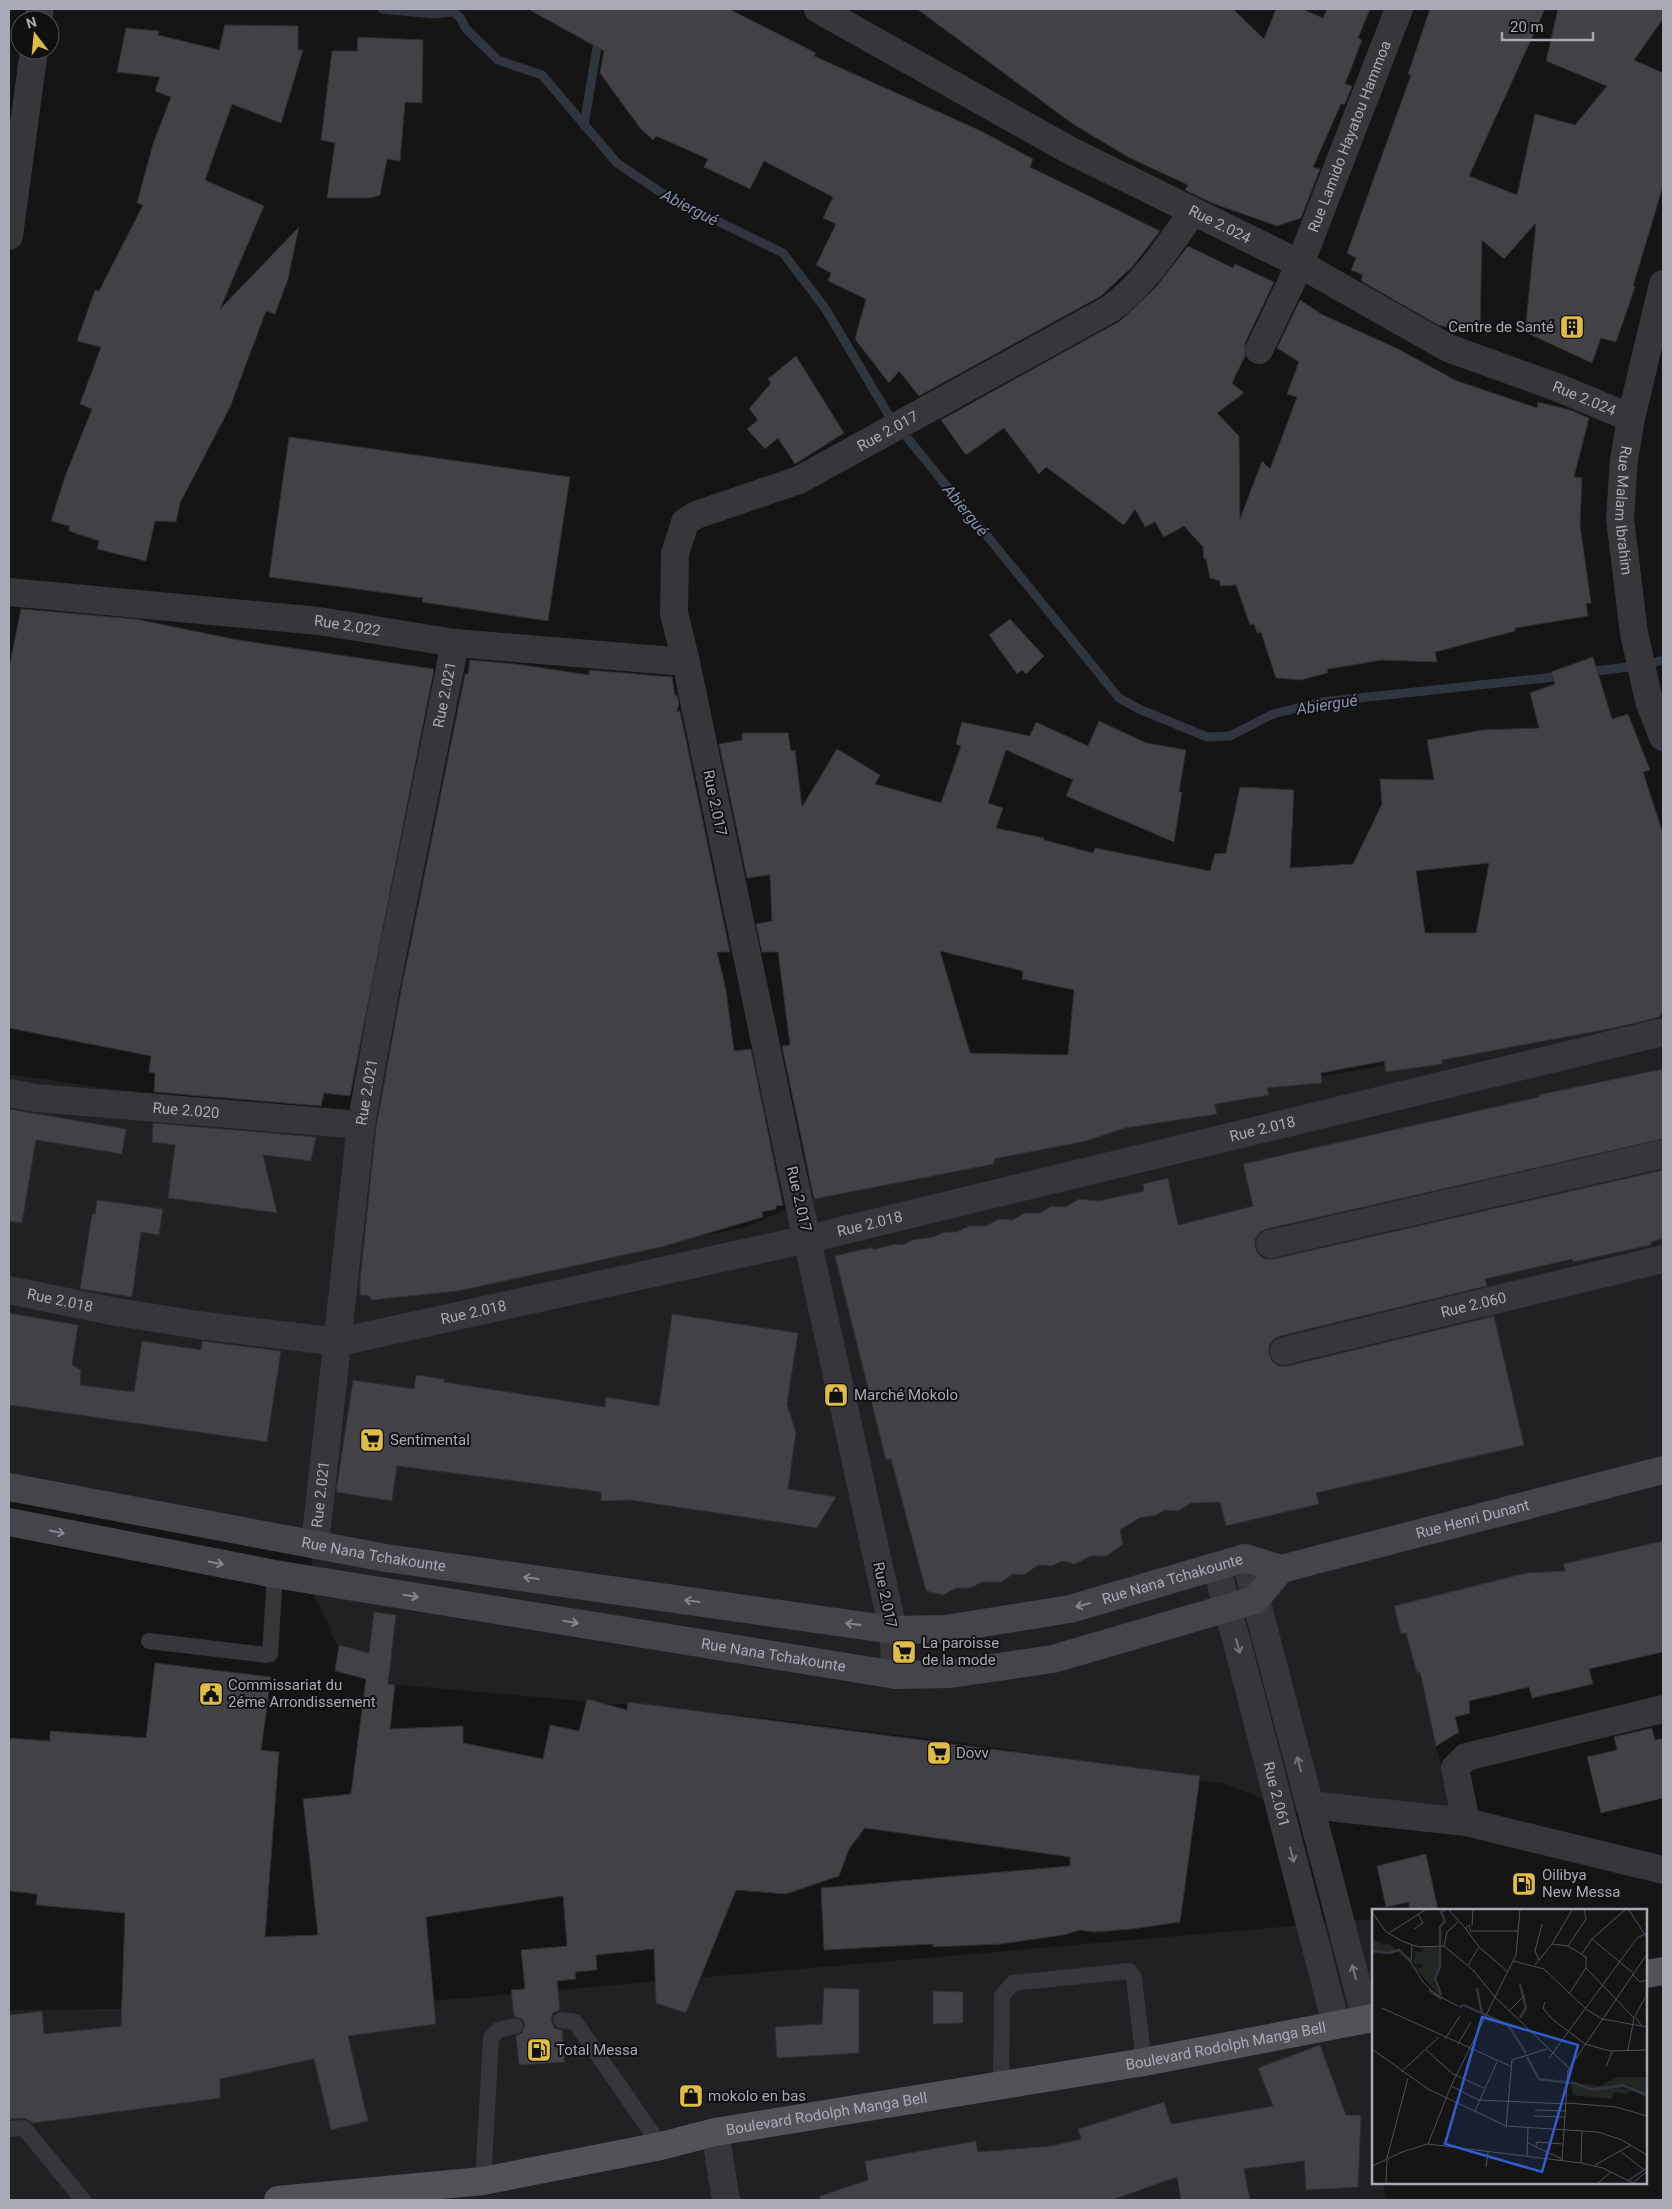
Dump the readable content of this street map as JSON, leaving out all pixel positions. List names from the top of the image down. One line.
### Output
{"streets":{"main road":["Rue Henri Dunant","Rue Nana Tchakounte","Boulevard Rodolph Manga Bell"],"street":["Rue Lamido Hayatou Hammoa","Rue 2.024","Rue 2.017","Rue Malam Ibrahim","Rue 2.022","Rue 2.021","Rue 2.020","Rue 2.018","Rue 2.060","Rue 2.061"]},"crossings":[["Rue Lamido Hayatou Hammoa","Rue 2.024"],["Rue 2.024","Rue 2.017"],["Rue 2.024","Rue Malam Ibrahim"],["Rue 2.017","Rue 2.022"],["Rue 2.017","Rue 2.018"],["Rue 2.017","Rue Nana Tchakounte"],["Rue 2.022","Rue 2.021"],["Rue 2.021","Rue 2.020"],["Rue 2.021","Rue 2.018"],["Rue 2.021","Rue Nana Tchakounte"],["Rue Henri Dunant","Rue Nana Tchakounte"],["Rue Nana Tchakounte","Rue 2.061"],["Rue 2.061","Boulevard Rodolph Manga Bell"]],"water":["Abiergué"],"places":{"building":["Centre de Santé"],"shop":["Marché Mokolo","mokolo en bas"],"supermarket":["Sentimental","La paroisse de la mode","Dovv"],"public building":["Commissariat du 2éme Arrondissement"],"fuel station":["Oilibya New Messa","Total Messa"]},"scale_bar":"20 m","north":"top"}
